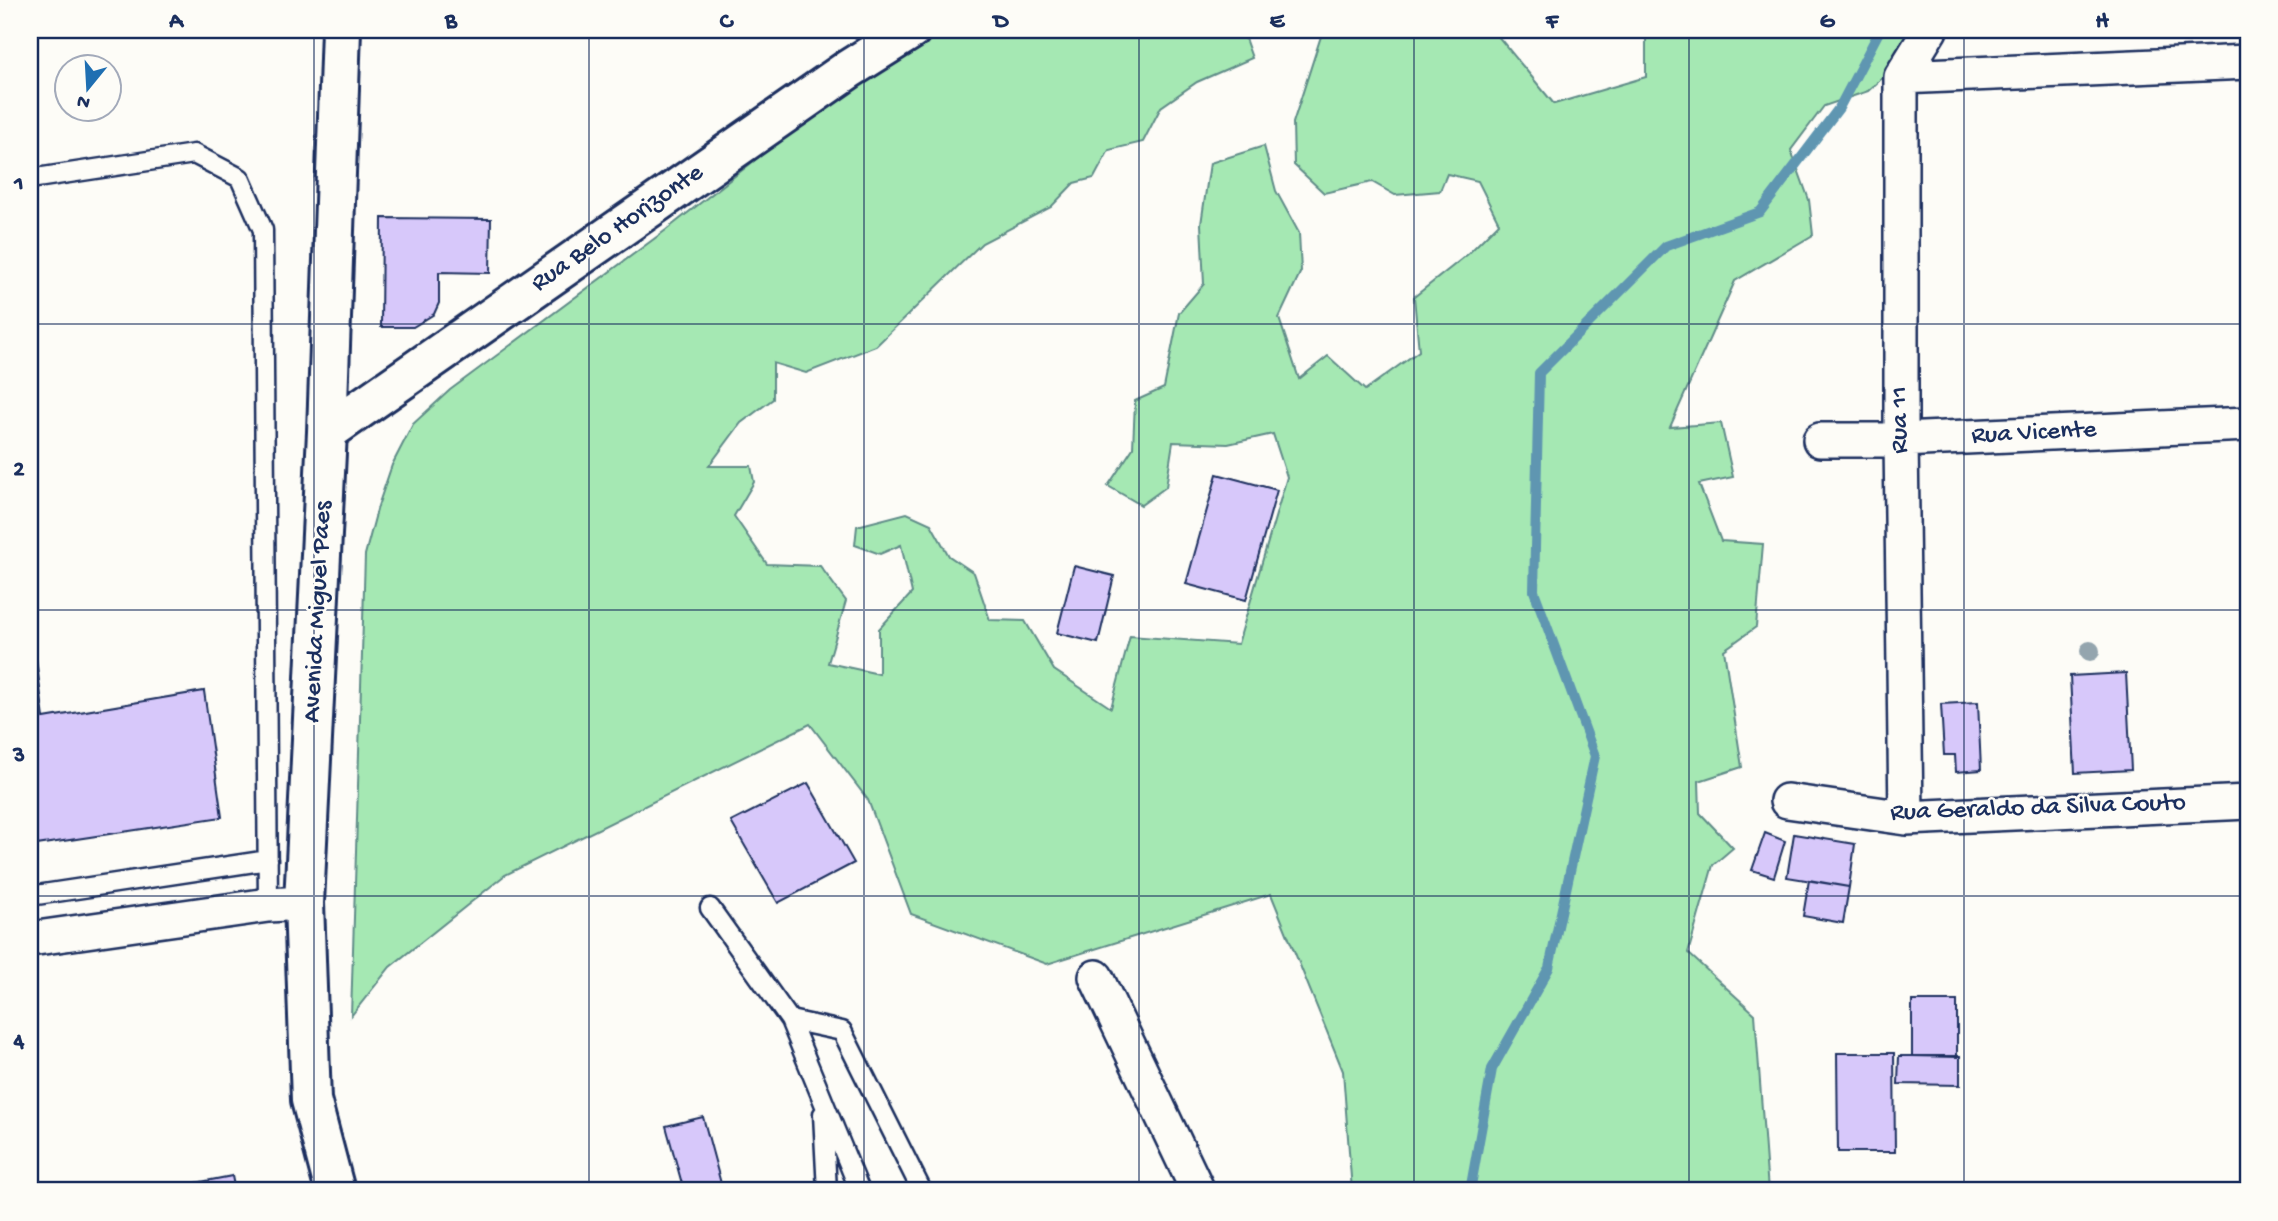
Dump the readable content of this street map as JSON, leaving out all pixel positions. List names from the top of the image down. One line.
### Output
{"streets":{"street":["Rua Belo Horizonte","Rua 11","Rua Vicente","Avenida Miguel Paes","Rua Geraldo da Silva Couto"]},"crossings":[["Rua Belo Horizonte","Avenida Miguel Paes"],["Rua 11","Rua Vicente"],["Rua 11","Rua Geraldo da Silva Couto"]],"north":"bottom","grid":{"columns":["A","B","C","D","E","F","G","H"],"rows":["1","2","3","4"]}}
